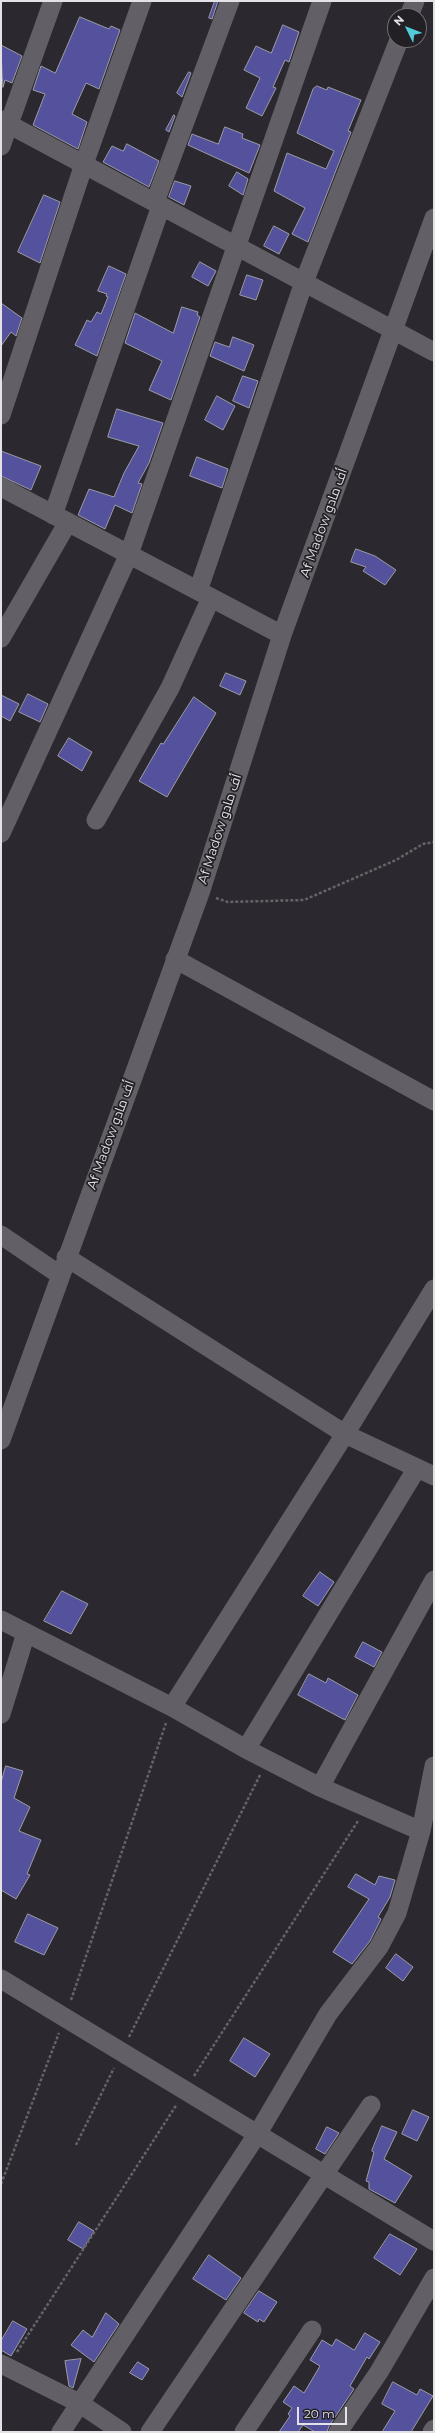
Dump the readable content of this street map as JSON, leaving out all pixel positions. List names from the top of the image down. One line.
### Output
{"streets":{"street":["Af Madow أف مادو"]},"scale_bar":"20 m","north":"top left"}
